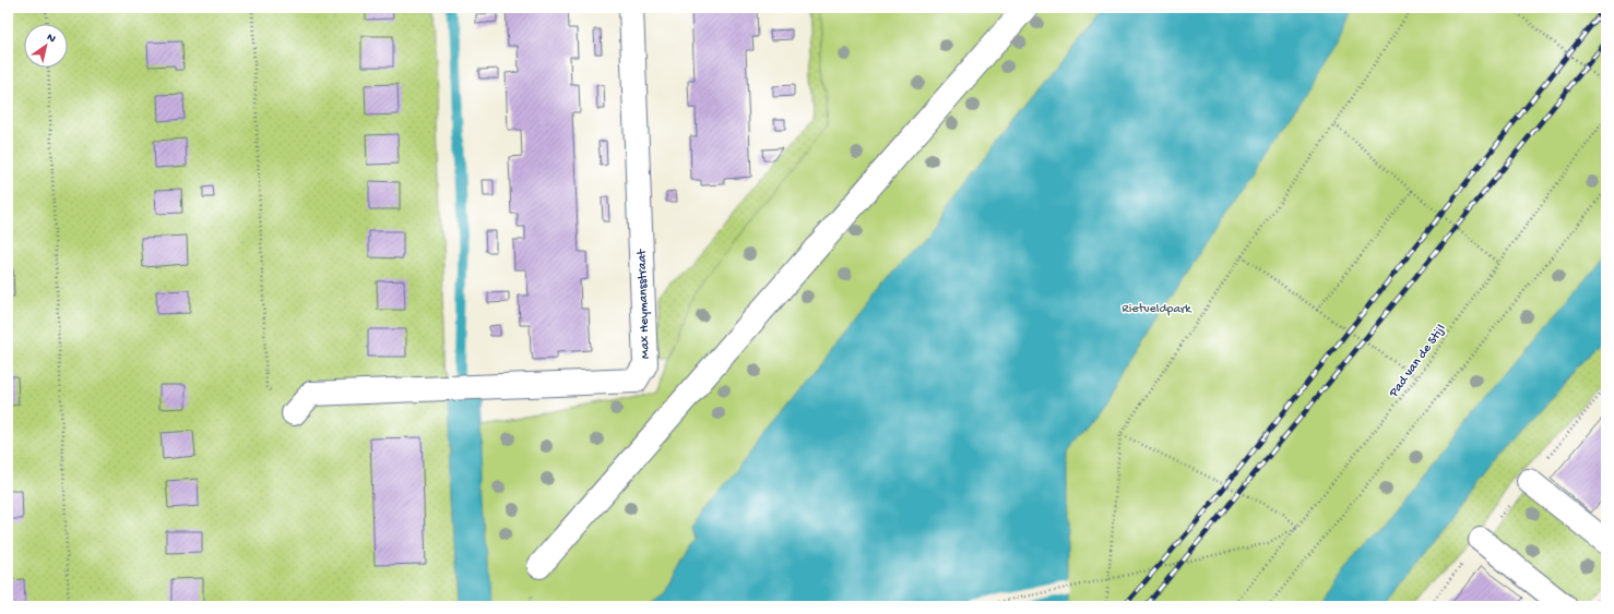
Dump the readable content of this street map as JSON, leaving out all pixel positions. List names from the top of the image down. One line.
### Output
{"streets":{"street":["Max Heymansstraat"],"path":["Pad van de Stijl"]},"parks":["Rietveldpark"],"north":"top right"}
